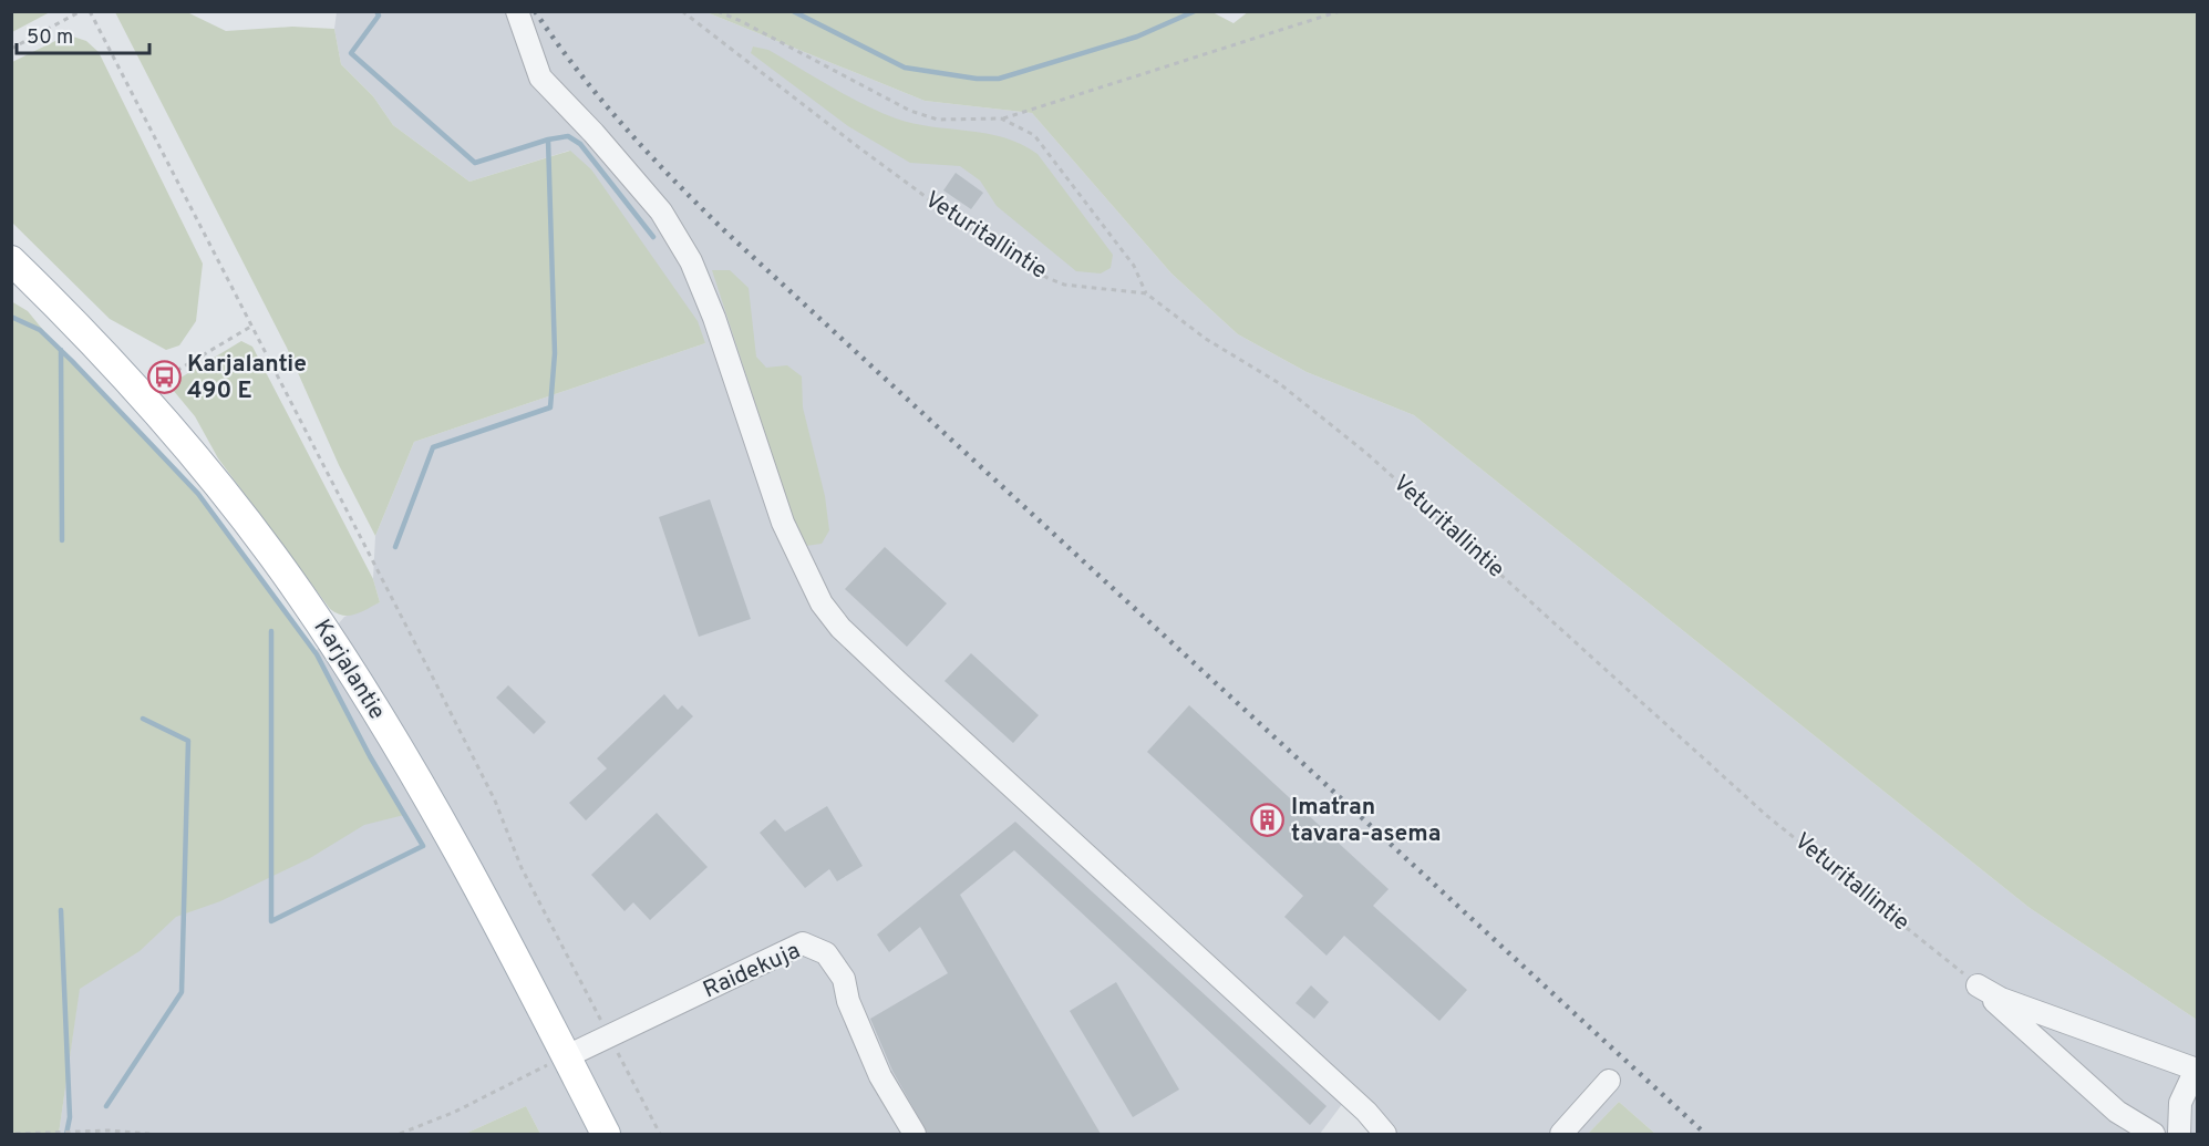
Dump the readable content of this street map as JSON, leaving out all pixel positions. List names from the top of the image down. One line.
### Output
{"streets":{"main road":["Karjalantie"],"street":["Raidekuja"],"path":["Veturitallintie"]},"crossings":[["Karjalantie","Raidekuja"]],"places":{"bus stop":["Karjalantie 490 E"],"building":["Imatran tavara-asema"]},"scale_bar":"50 m"}
